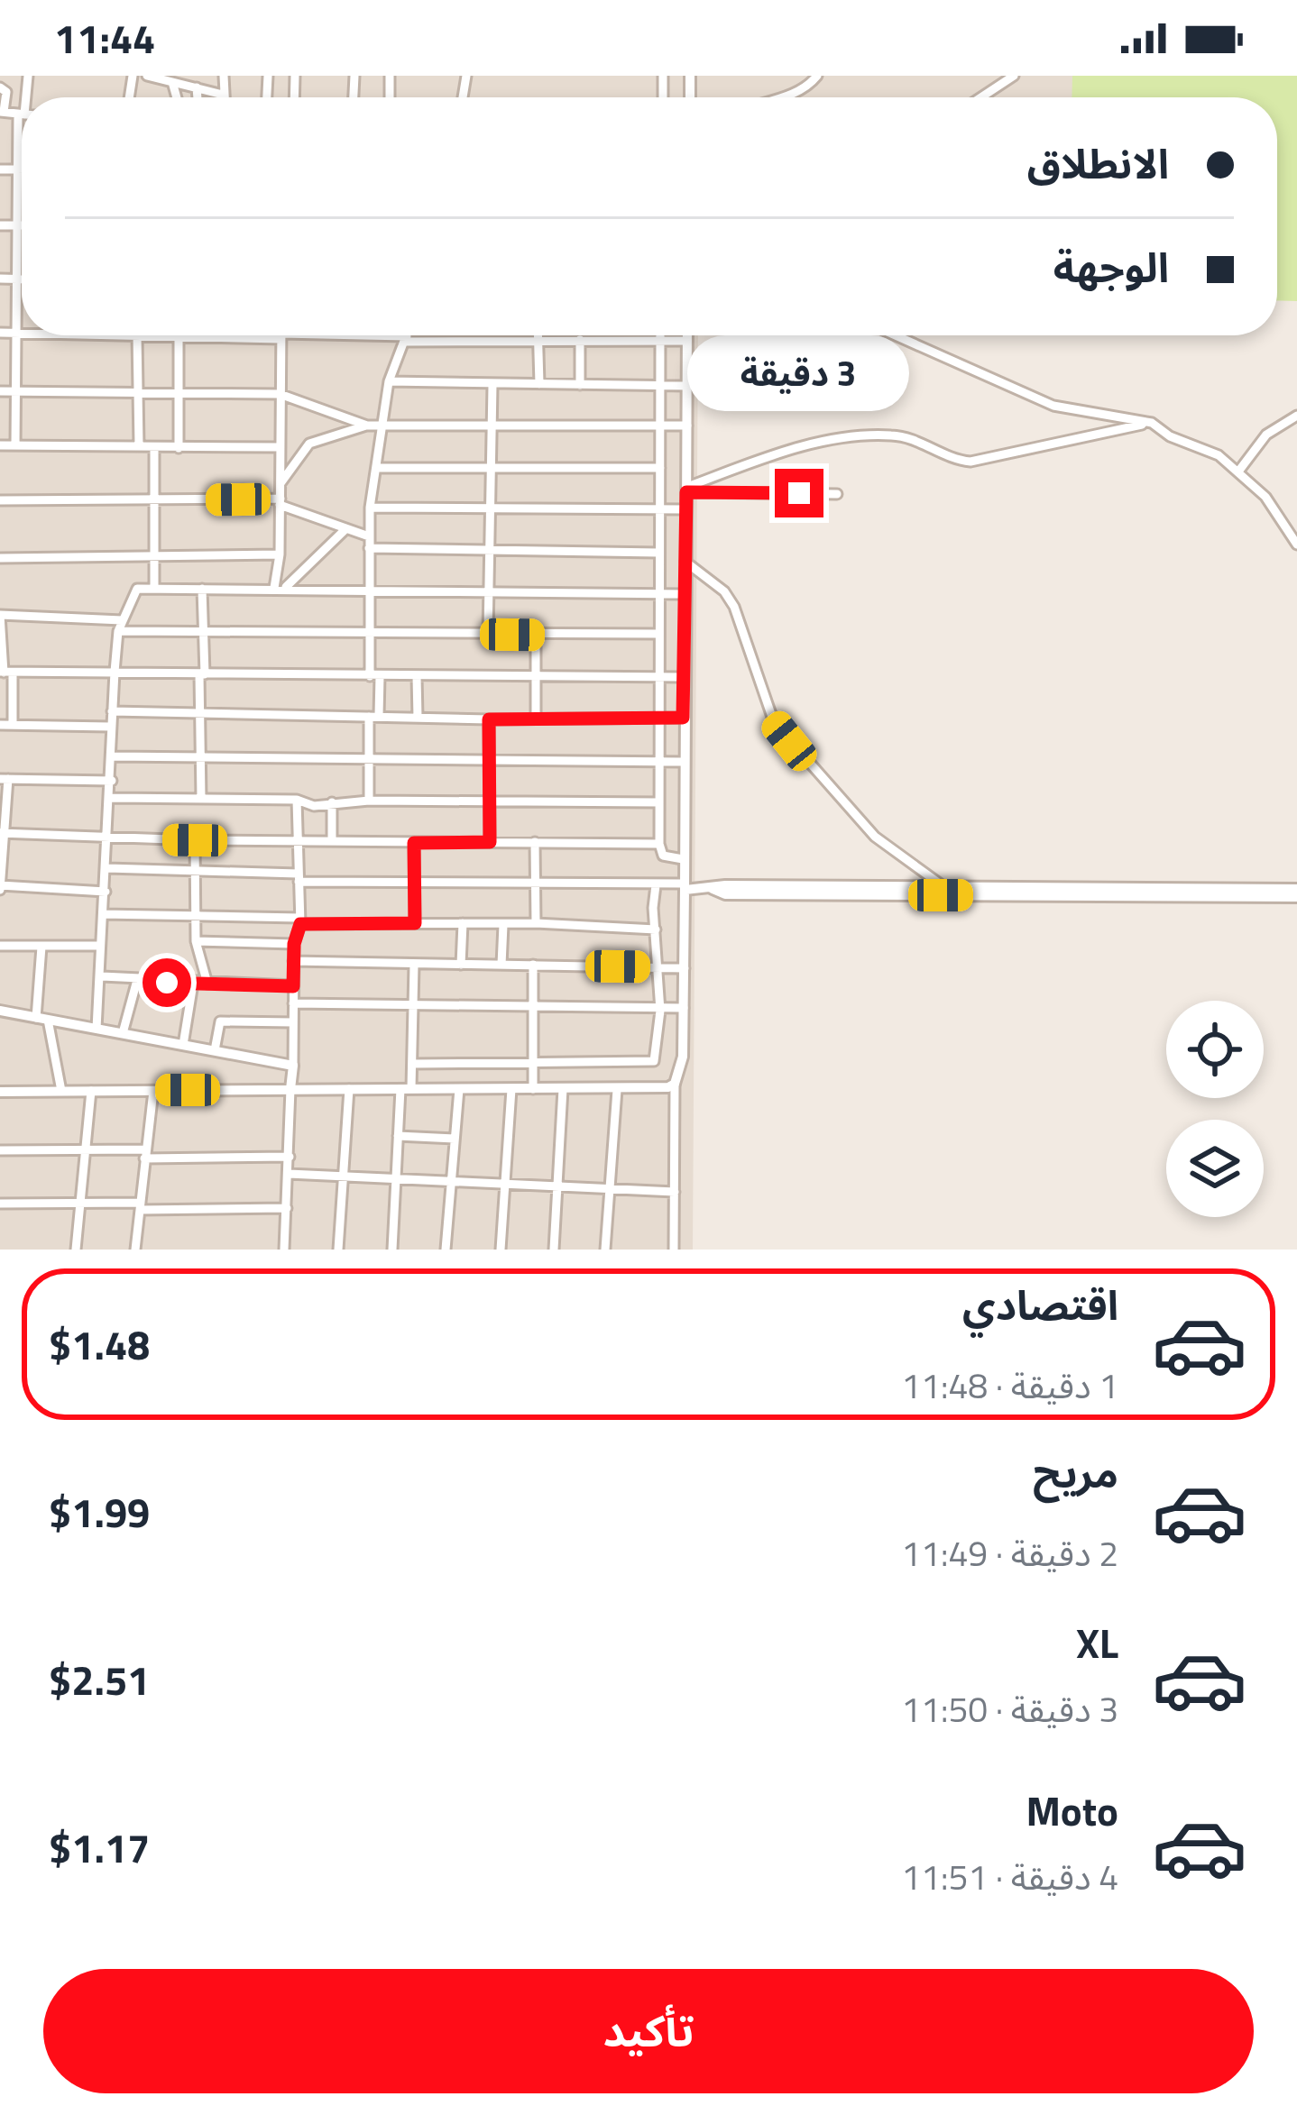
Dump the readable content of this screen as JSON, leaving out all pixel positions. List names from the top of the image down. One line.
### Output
{"page":{"status":"11:44","banner":["الانطلاق","الوجهة"],"bubble":"3 دقيقة","list":[{"name":"اقتصادي","note":"1 دقيقة · 11:48","value":"$1.48"},{"name":"مريح","note":"2 دقيقة · 11:49","value":"$1.99"},{"name":"XL","note":"3 دقيقة · 11:50","value":"$2.51"},{"name":"Moto","note":"4 دقيقة · 11:51","value":"$1.17"}],"buttons":"تأكيد"}}
